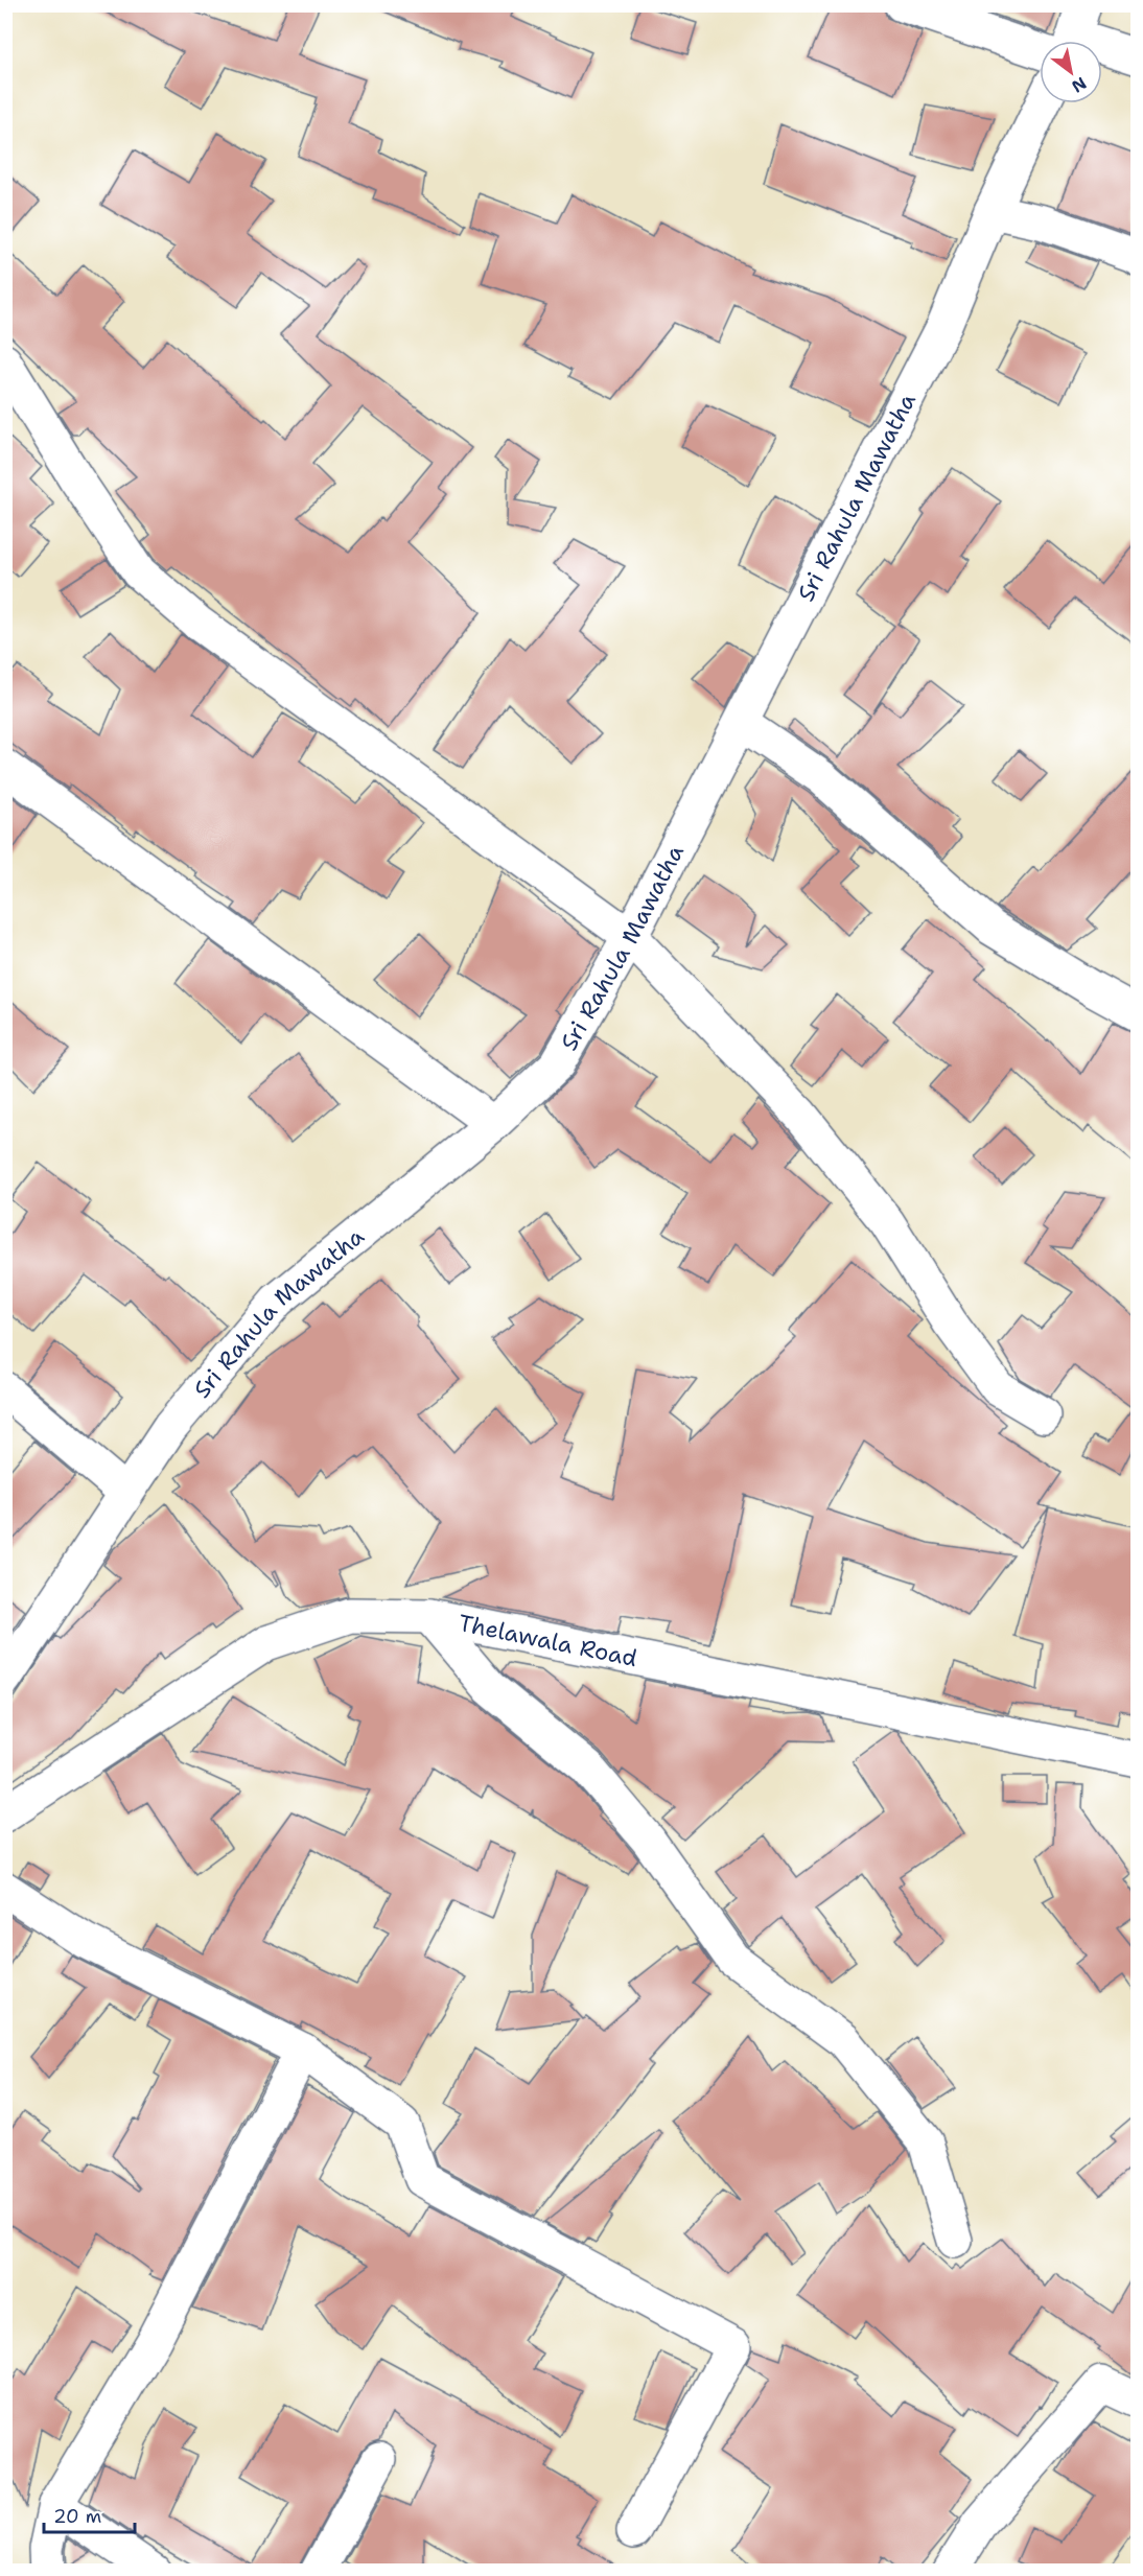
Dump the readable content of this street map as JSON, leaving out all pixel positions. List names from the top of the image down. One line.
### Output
{"streets":{"street":["Sri Rahula Mawatha","Thelawala Road"]},"scale_bar":"20 m","north":"bottom right"}
